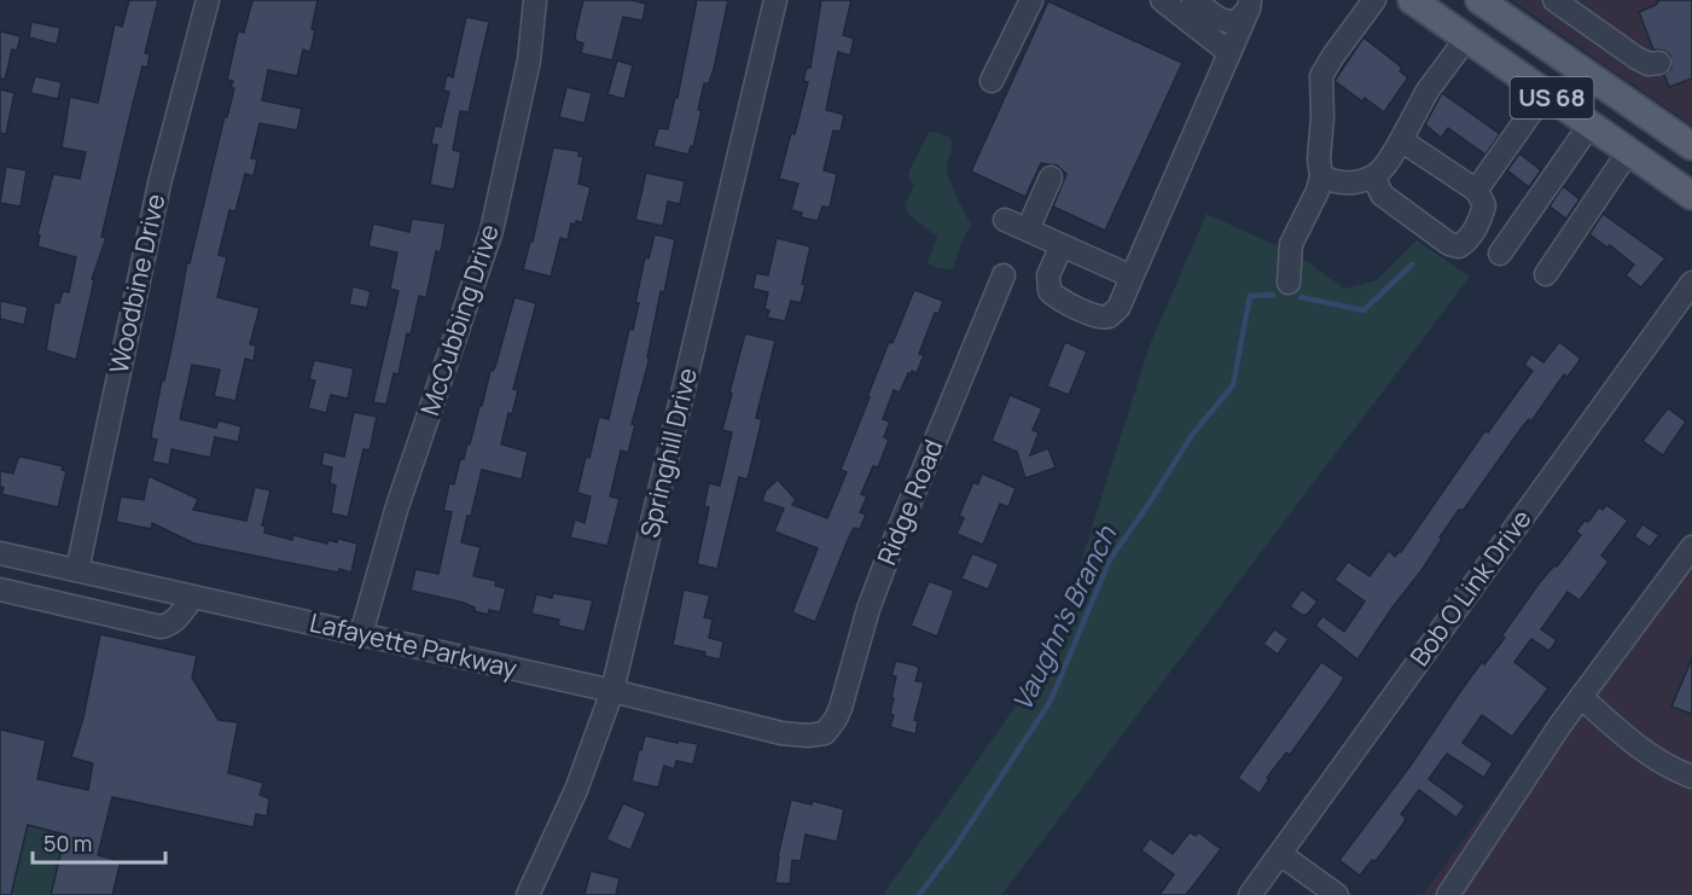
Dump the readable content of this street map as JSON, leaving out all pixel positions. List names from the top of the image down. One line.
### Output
{"streets":{"main road":["US 68"],"street":["Woodbine Drive","McCubbing Drive","Springhill Drive","Ridge Road","Bob O Link Drive","Lafayette Parkway"]},"crossings":[["Woodbine Drive","Lafayette Parkway"],["McCubbing Drive","Lafayette Parkway"],["Springhill Drive","Lafayette Parkway"],["Ridge Road","Lafayette Parkway"]],"water":["Vaughn's Branch"],"scale_bar":"50 m"}
